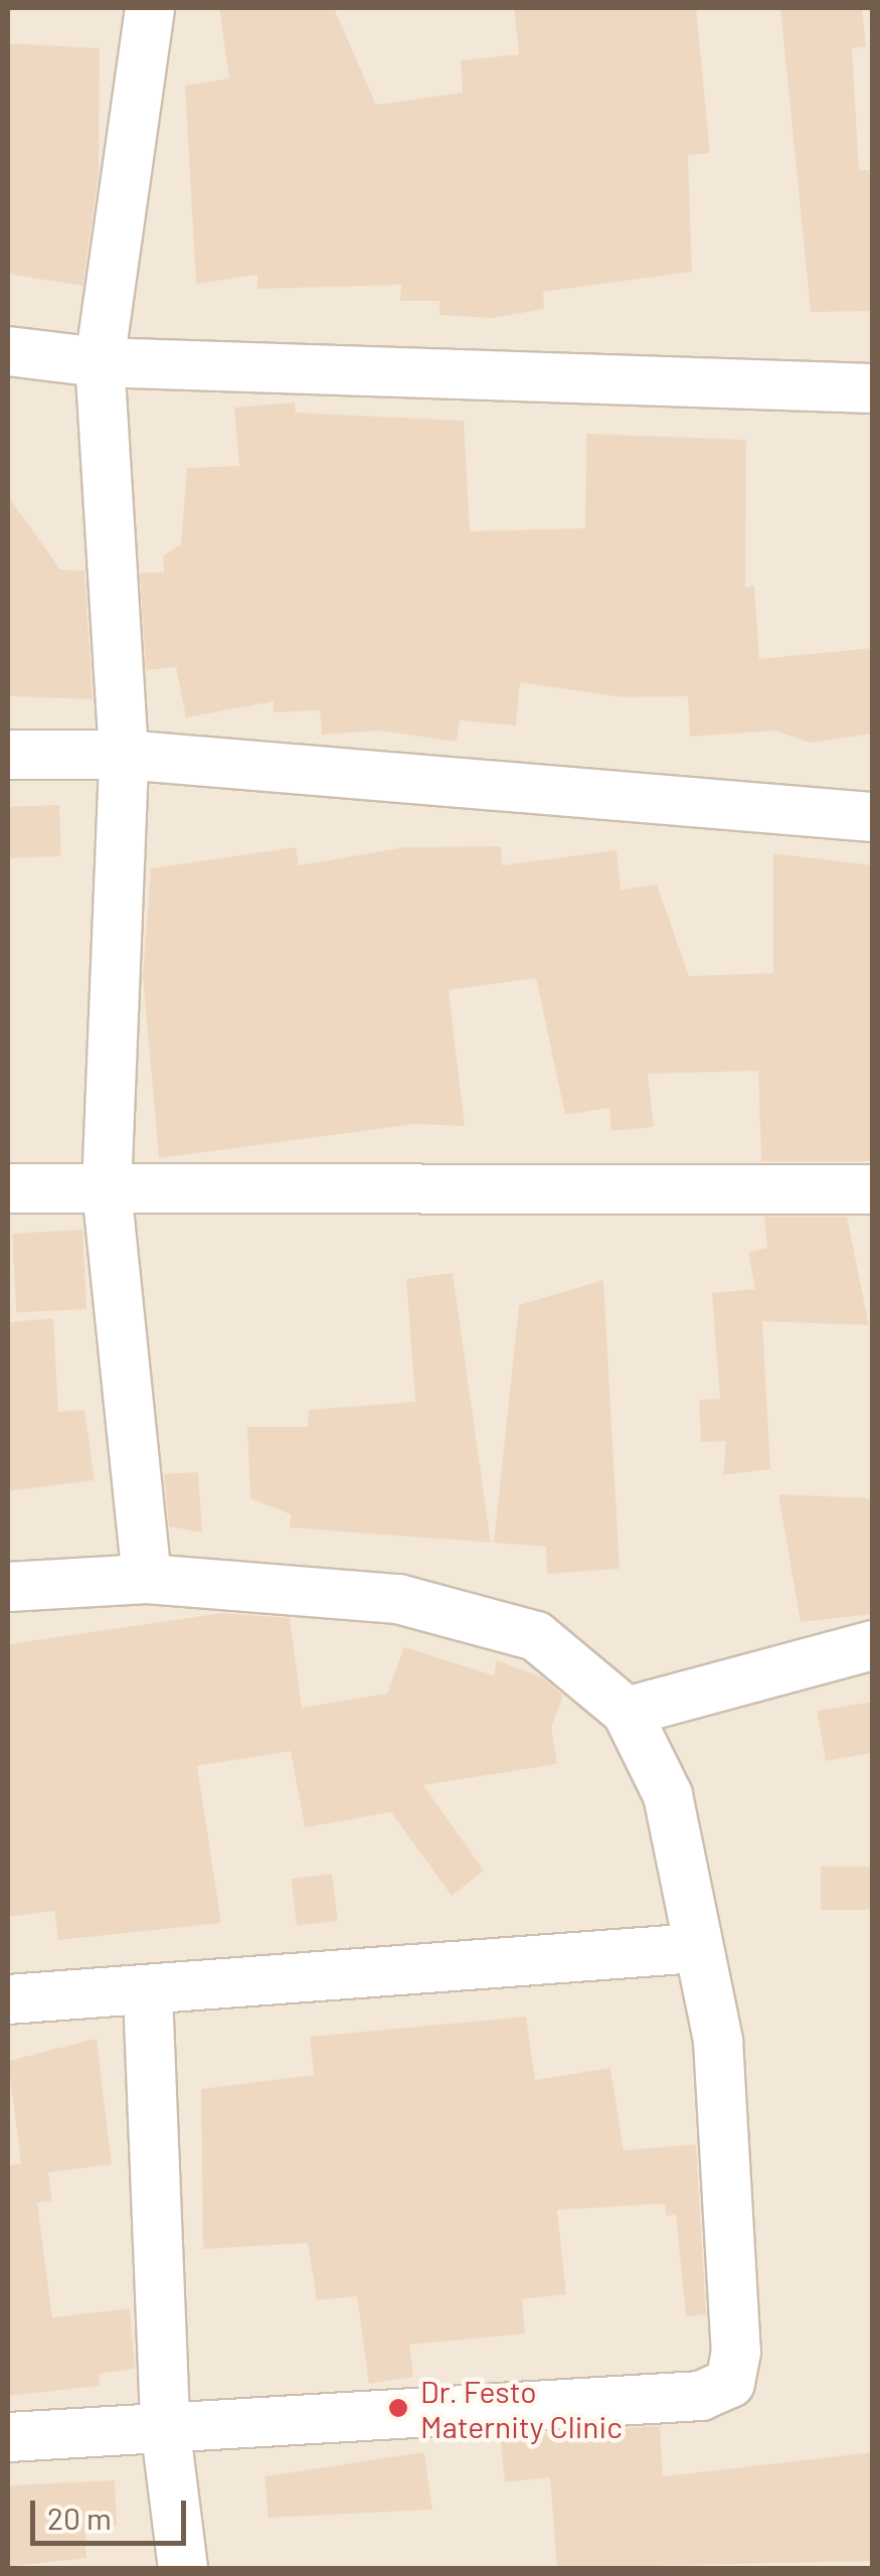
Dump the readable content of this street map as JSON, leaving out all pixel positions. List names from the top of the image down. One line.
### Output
{"places":["Dr. Festo Maternity Clinic"],"scale_bar":"20 m"}
